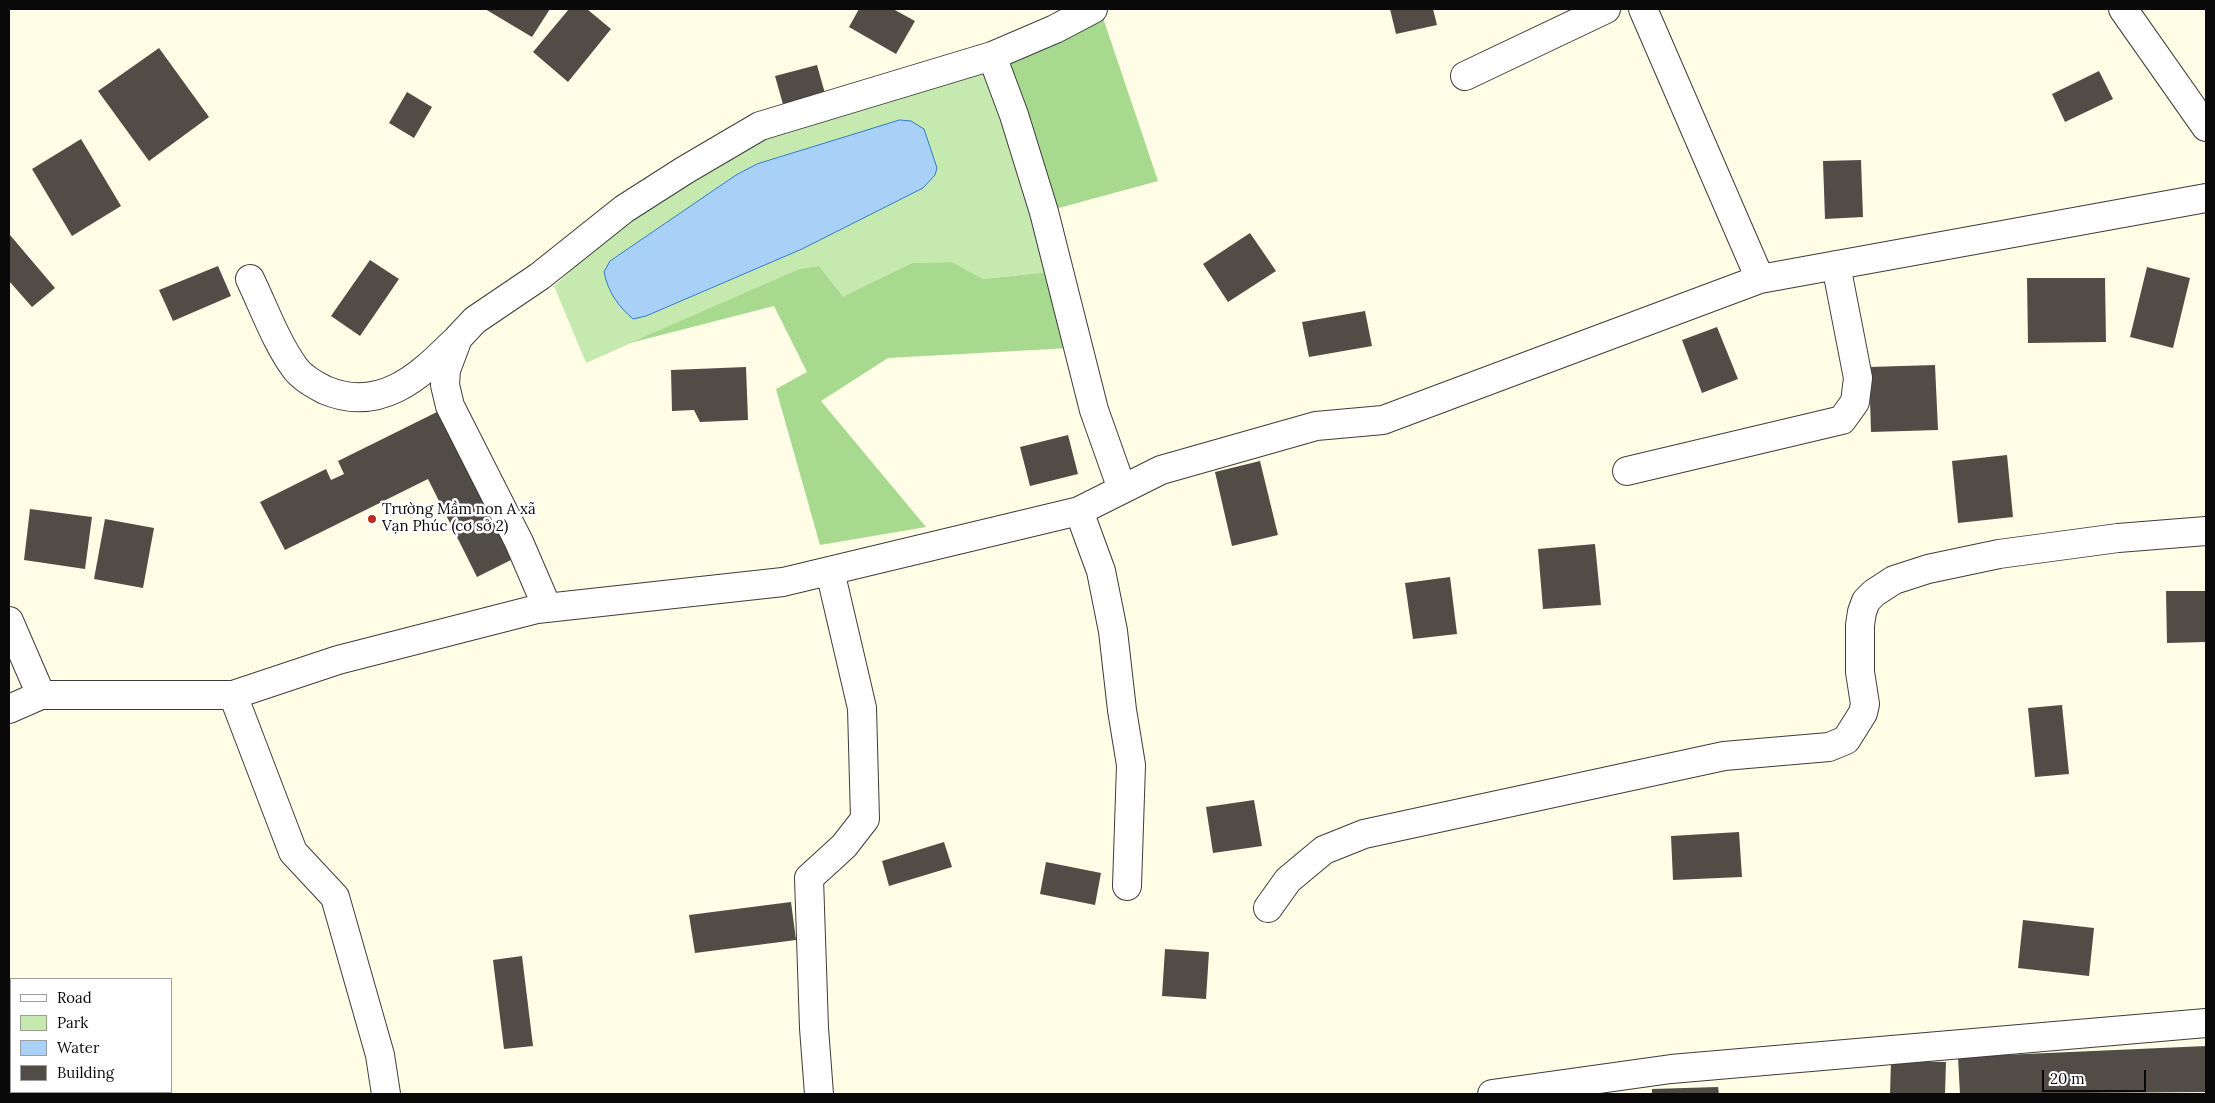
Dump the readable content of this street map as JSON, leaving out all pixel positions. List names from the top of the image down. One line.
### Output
{"places":["Trường Mầm non A xã Vạn Phúc (cơ sở 2)"],"legend":["Road","Park","Water","Building"],"scale_bar":"20 m"}
